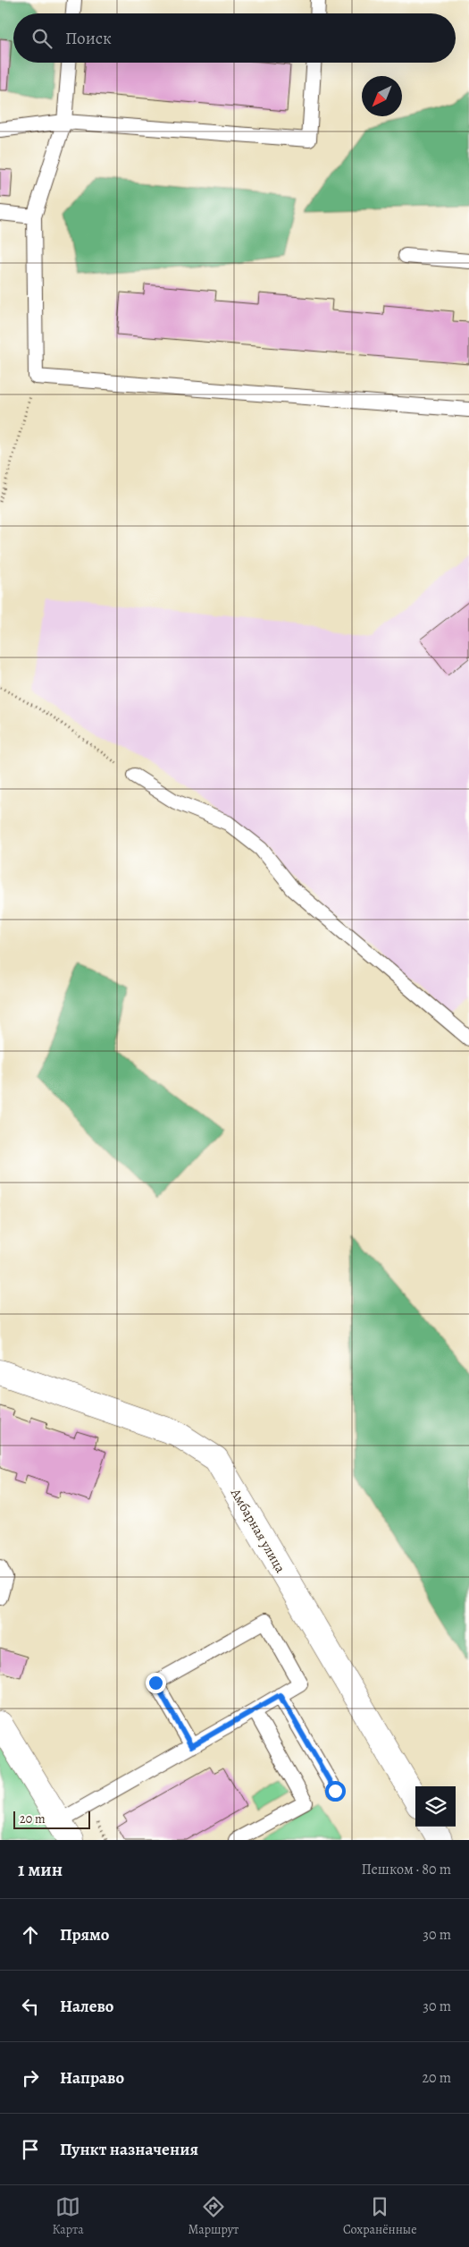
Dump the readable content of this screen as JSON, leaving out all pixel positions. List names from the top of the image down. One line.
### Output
{"streets":{"street":["Амбарная улица"]},"scale_bar":"20 m","north":"bottom left","page":{"search":"Поиск","scale":"20 m","heading":["1 мин","Пешком · 80 m"],"list":[["Прямо","30 m"],["Налево","30 m"],["Направо","20 m"],"Пункт назначения"],"nav":["Карта","Маршрут","Сохранённые"]}}
